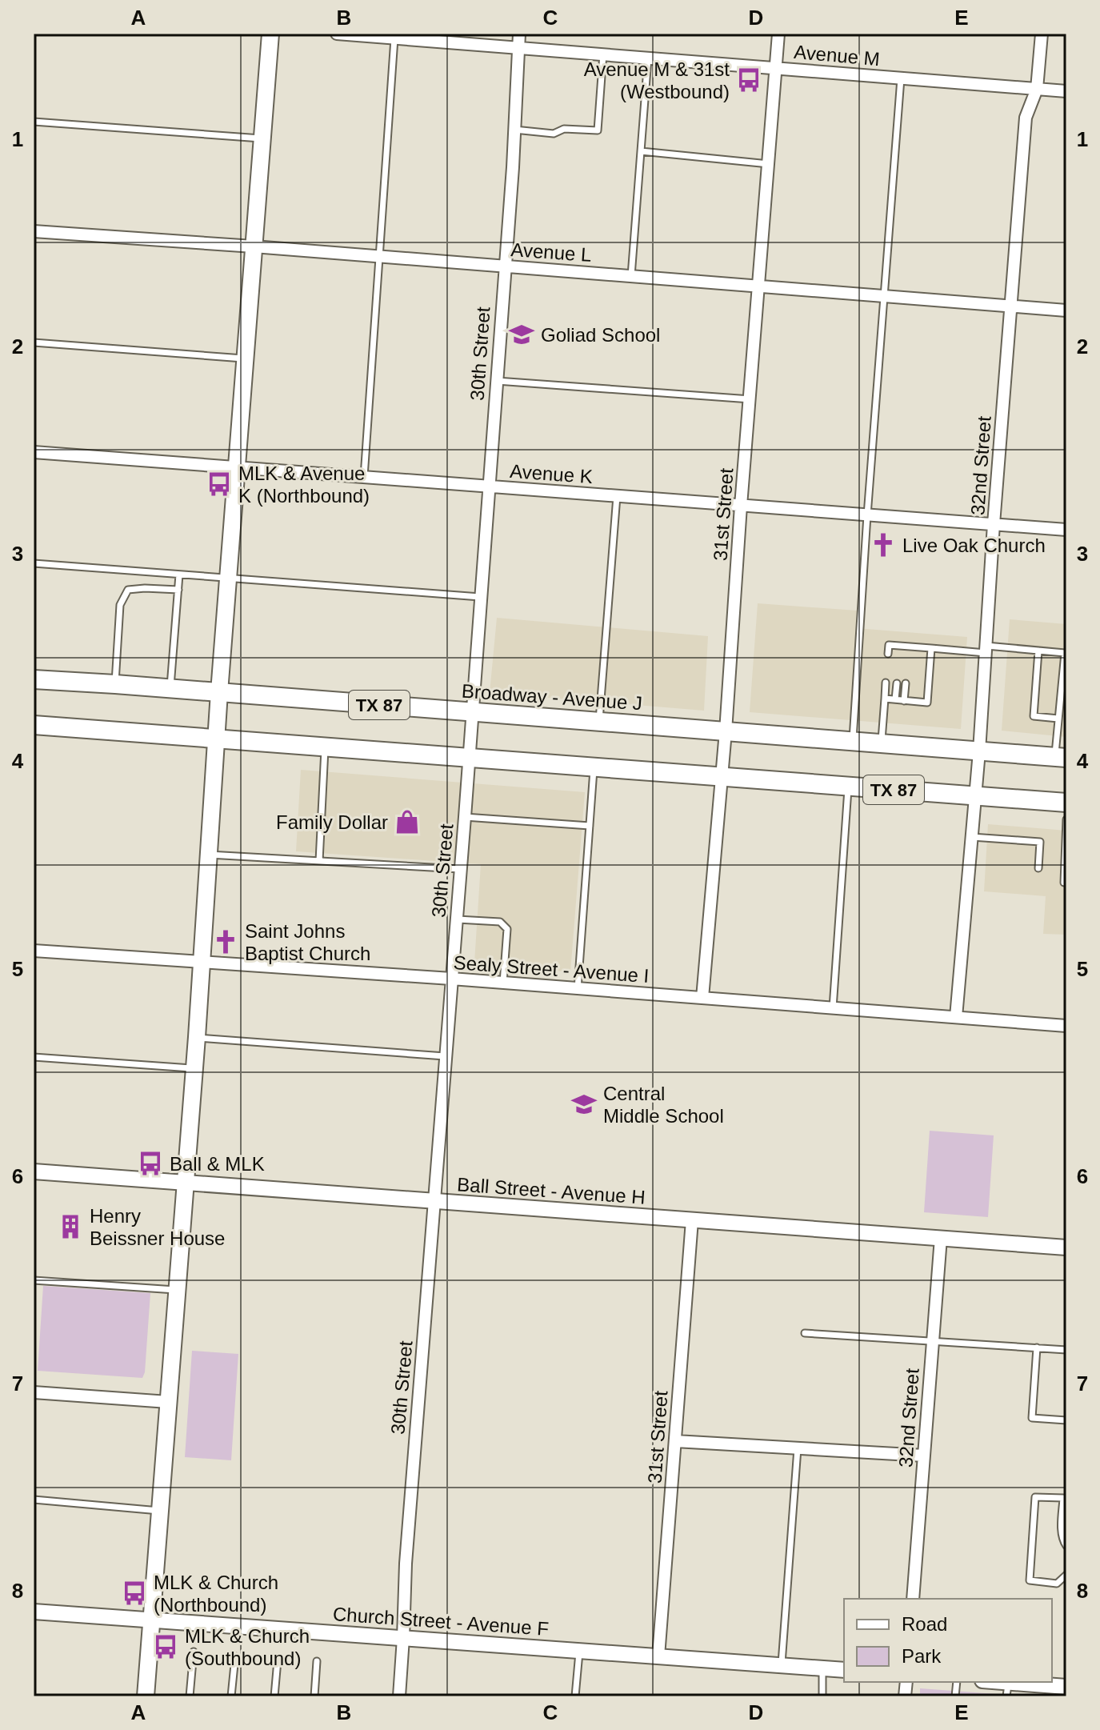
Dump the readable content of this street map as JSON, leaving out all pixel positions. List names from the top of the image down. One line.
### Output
{"streets":{"main road":["Broadway - Avenue J","TX 87"],"street":["Avenue M","Avenue L","30th Street","32nd Street","Avenue K","31st Street","Sealy Street - Avenue I","Ball Street - Avenue H","Church Street - Avenue F"]},"crossings":[["Avenue M","30th Street"],["Avenue M","32nd Street"],["Avenue M","31st Street"],["Avenue L","30th Street"],["Avenue L","32nd Street"],["Avenue L","31st Street"],["30th Street","Avenue K"],["30th Street","Broadway - Avenue J"],["30th Street","TX 87"],["30th Street","Sealy Street - Avenue I"],["30th Street","Ball Street - Avenue H"],["30th Street","Church Street - Avenue F"],["32nd Street","Avenue K"],["32nd Street","Broadway - Avenue J"],["32nd Street","TX 87"],["32nd Street","Sealy Street - Avenue I"],["32nd Street","Ball Street - Avenue H"],["Avenue K","31st Street"],["31st Street","Broadway - Avenue J"],["31st Street","TX 87"],["31st Street","Sealy Street - Avenue I"],["31st Street","Ball Street - Avenue H"],["31st Street","Church Street - Avenue F"]],"places":{"bus stop":["Avenue M & 31st (Westbound)","MLK & Avenue K (Northbound)","Ball & MLK","MLK & Church (Northbound)","MLK & Church (Southbound)"],"school or university":["Goliad School","Central Middle School"],"church":["Live Oak Church","Saint Johns Baptist Church"],"shop":["Family Dollar"],"building":["Henry Beissner House"]},"legend":["Road","Park"],"grid":{"columns":["A","B","C","D","E"],"rows":["1","2","3","4","5","6","7","8"]}}
